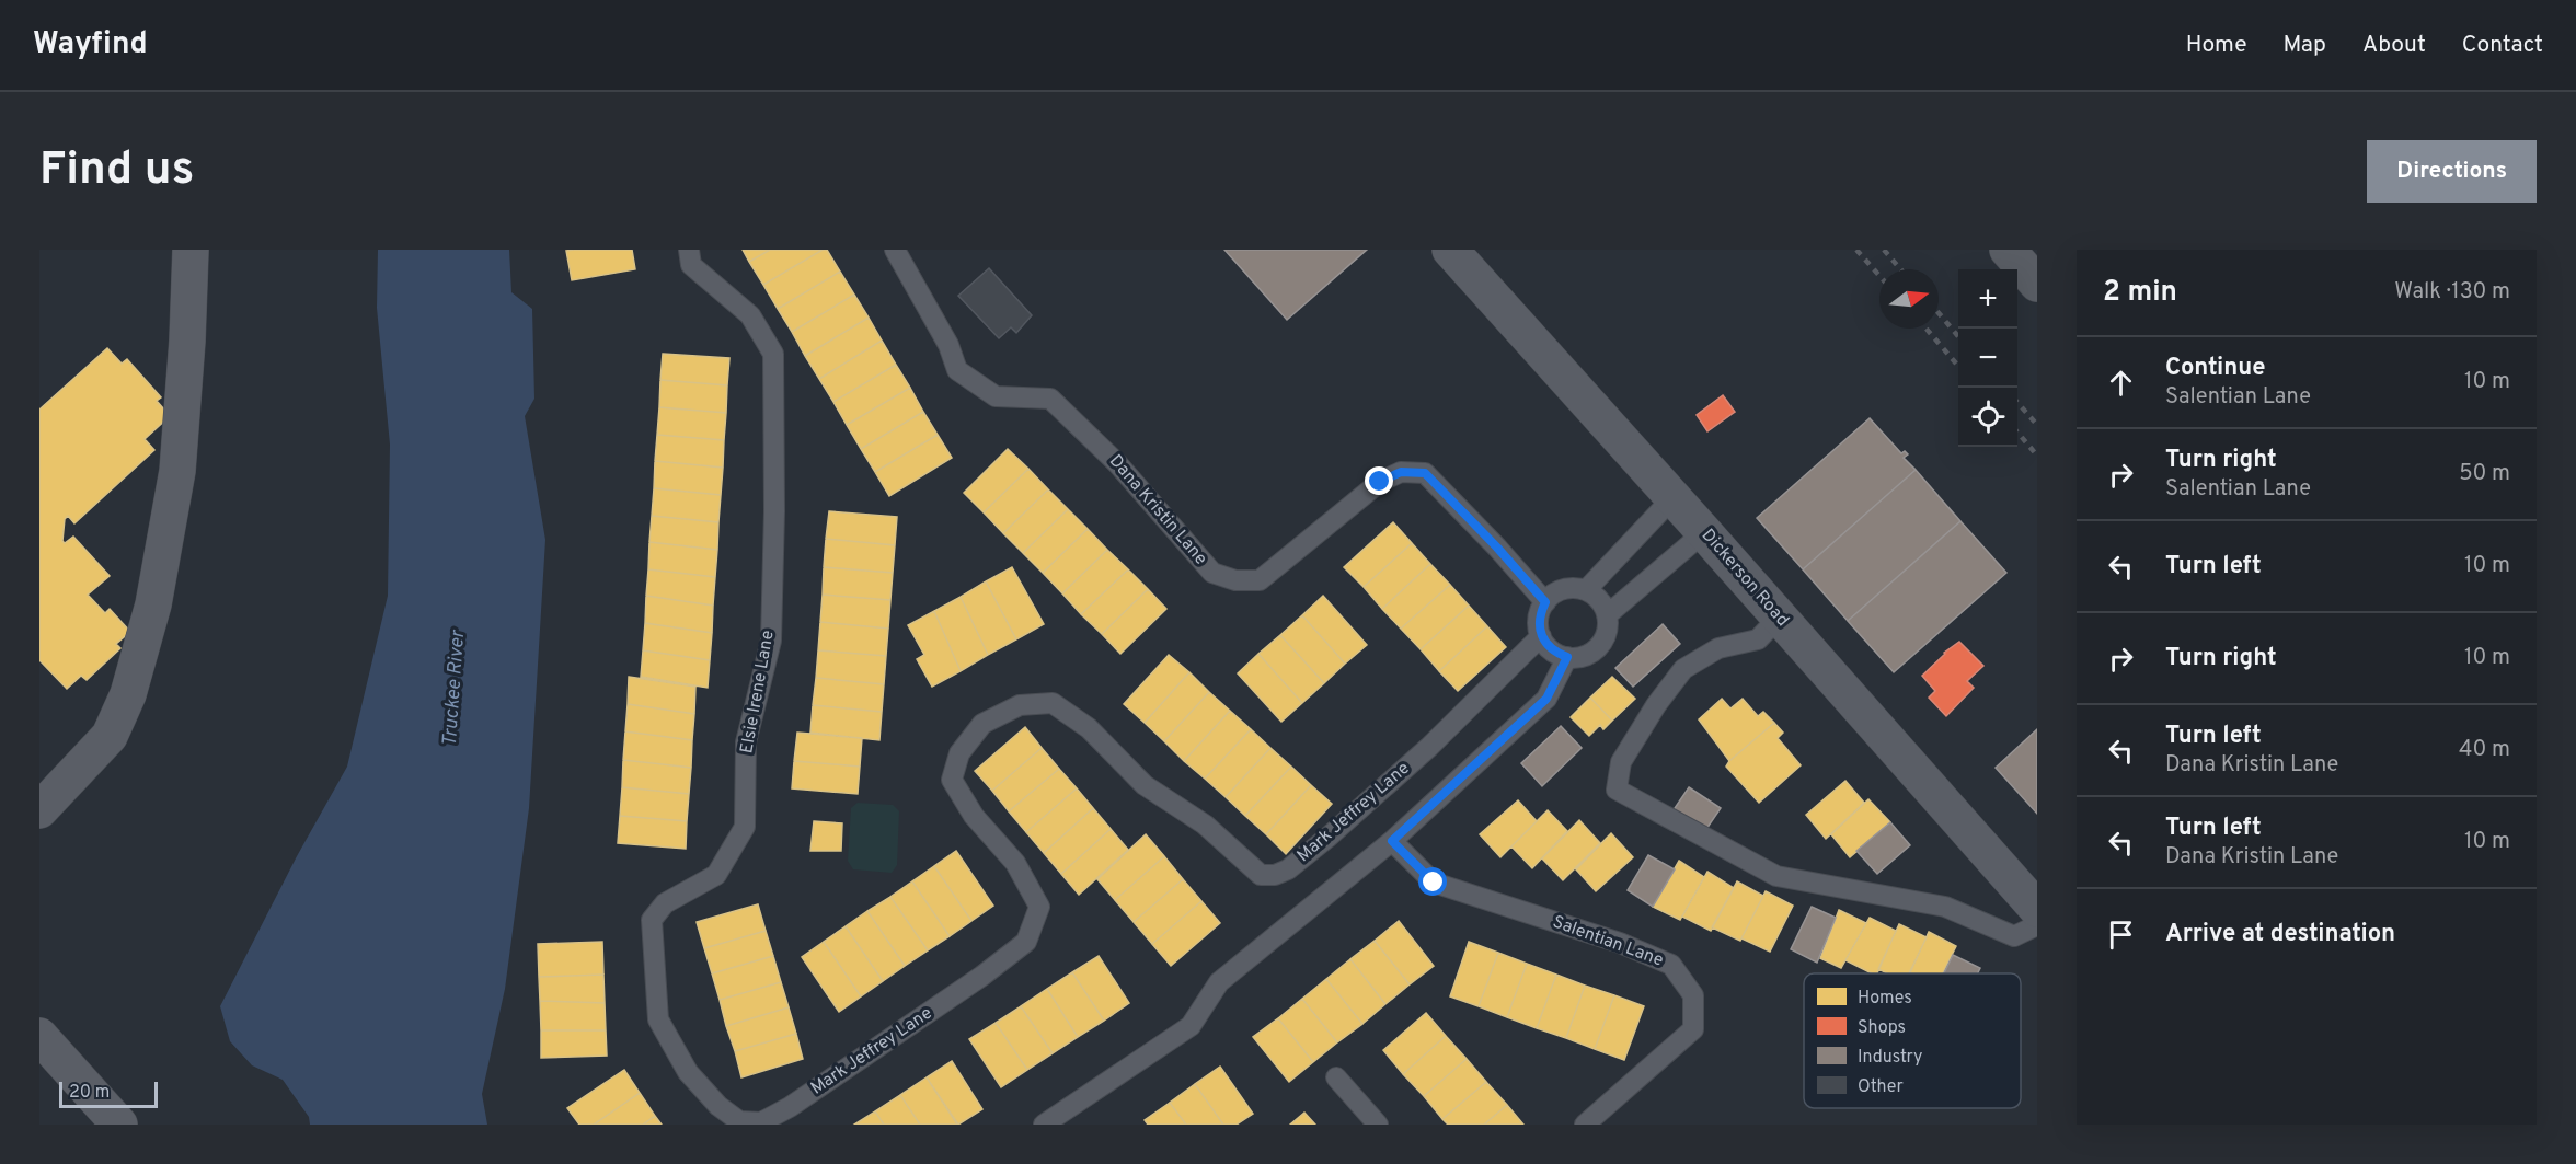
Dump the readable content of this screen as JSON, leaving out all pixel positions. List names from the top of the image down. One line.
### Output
{"streets":{"street":["Dickerson Road"],"lane":["Dana Kristin Lane","Elsie Irene Lane","Mark Jeffrey Lane","Salentian Lane"]},"crossings":[["Dana Kristin Lane","Mark Jeffrey Lane"],["Elsie Irene Lane","Mark Jeffrey Lane"]],"water":["Truckee River"],"legend":["Homes","Shops","Industry","Other"],"scale_bar":"20 m","north":"right","page":{"header":"Wayfind","nav":["Home","Map","About","Contact"],"buttons":"Directions","title":"Find us","heading":["2 min","Walk · 130 m"],"map_buttons":["+","−"],"list":[["Continue","Salentian Lane","10 m"],["Turn right","Salentian Lane","50 m"],["Turn left","10 m"],["Turn right","10 m"],["Turn left","Dana Kristin Lane","40 m"],["Turn left","Dana Kristin Lane","10 m"],"Arrive at destination"],"scale":"20 m"}}
